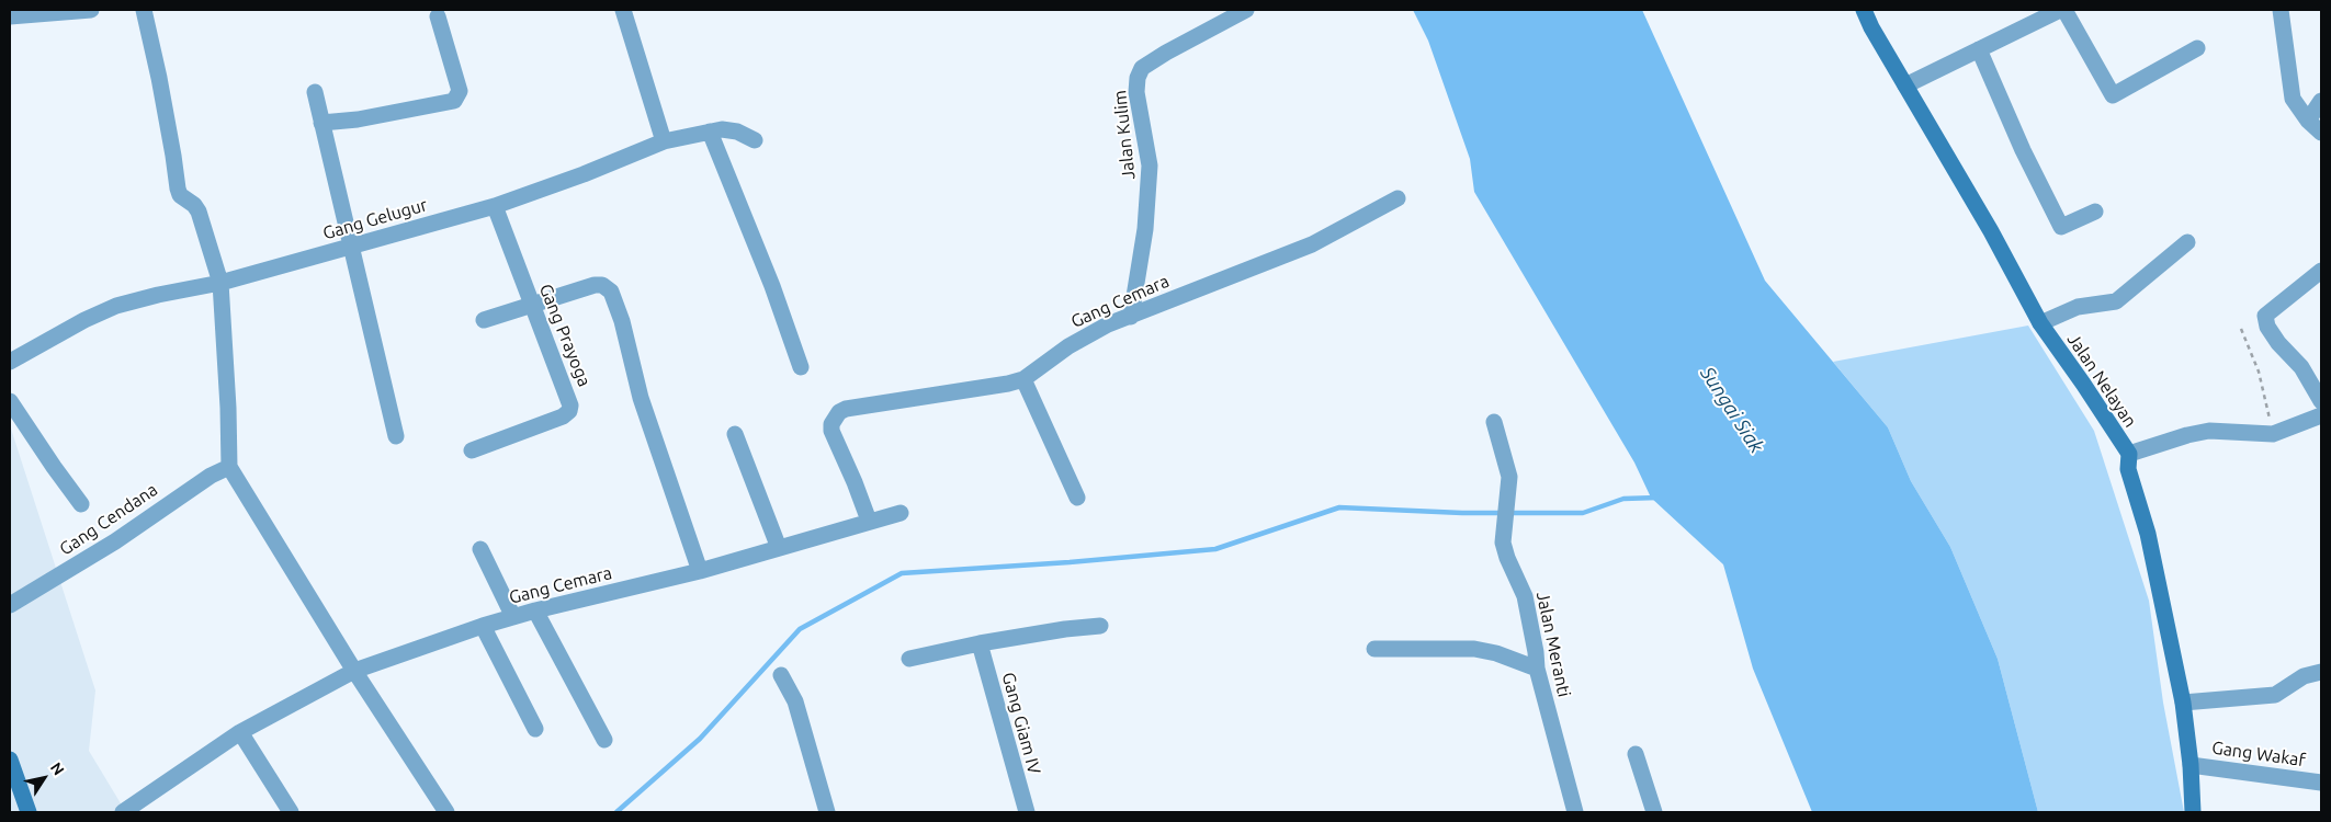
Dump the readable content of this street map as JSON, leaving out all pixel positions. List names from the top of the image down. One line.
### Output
{"streets":{"main road":["Jalan Nelayan"],"street":["Jalan Kulim","Gang Gelugur","Gang Cemara","Gang Prayoga","Gang Cendana","Jalan Meranti","Gang Giam IV","Gang Wakaf"]},"crossings":[["Jalan Kulim","Gang Cemara"],["Gang Gelugur","Gang Prayoga"],["Jalan Nelayan","Gang Wakaf"]],"water":["Sungai Siak"],"north":"top right"}
